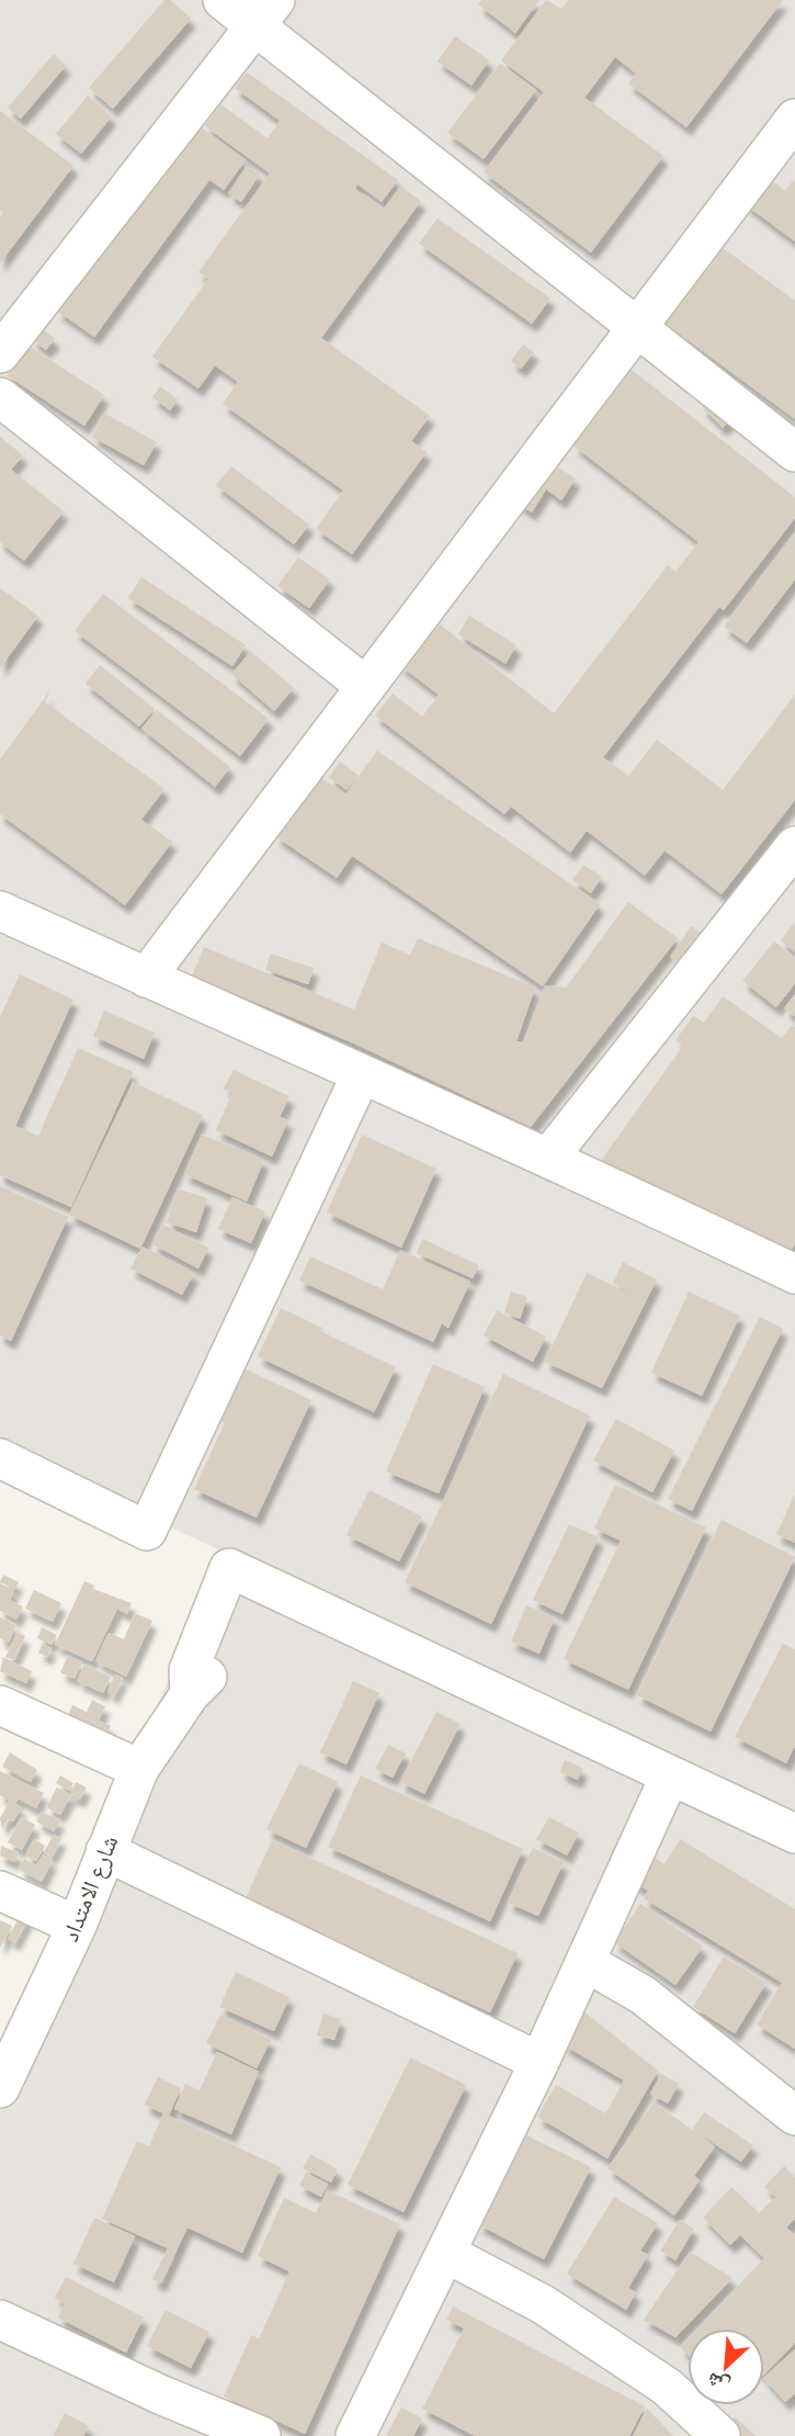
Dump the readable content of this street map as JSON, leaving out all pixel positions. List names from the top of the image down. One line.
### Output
{"streets":{"street":["شارع الامتداد"]},"north":"bottom left"}
